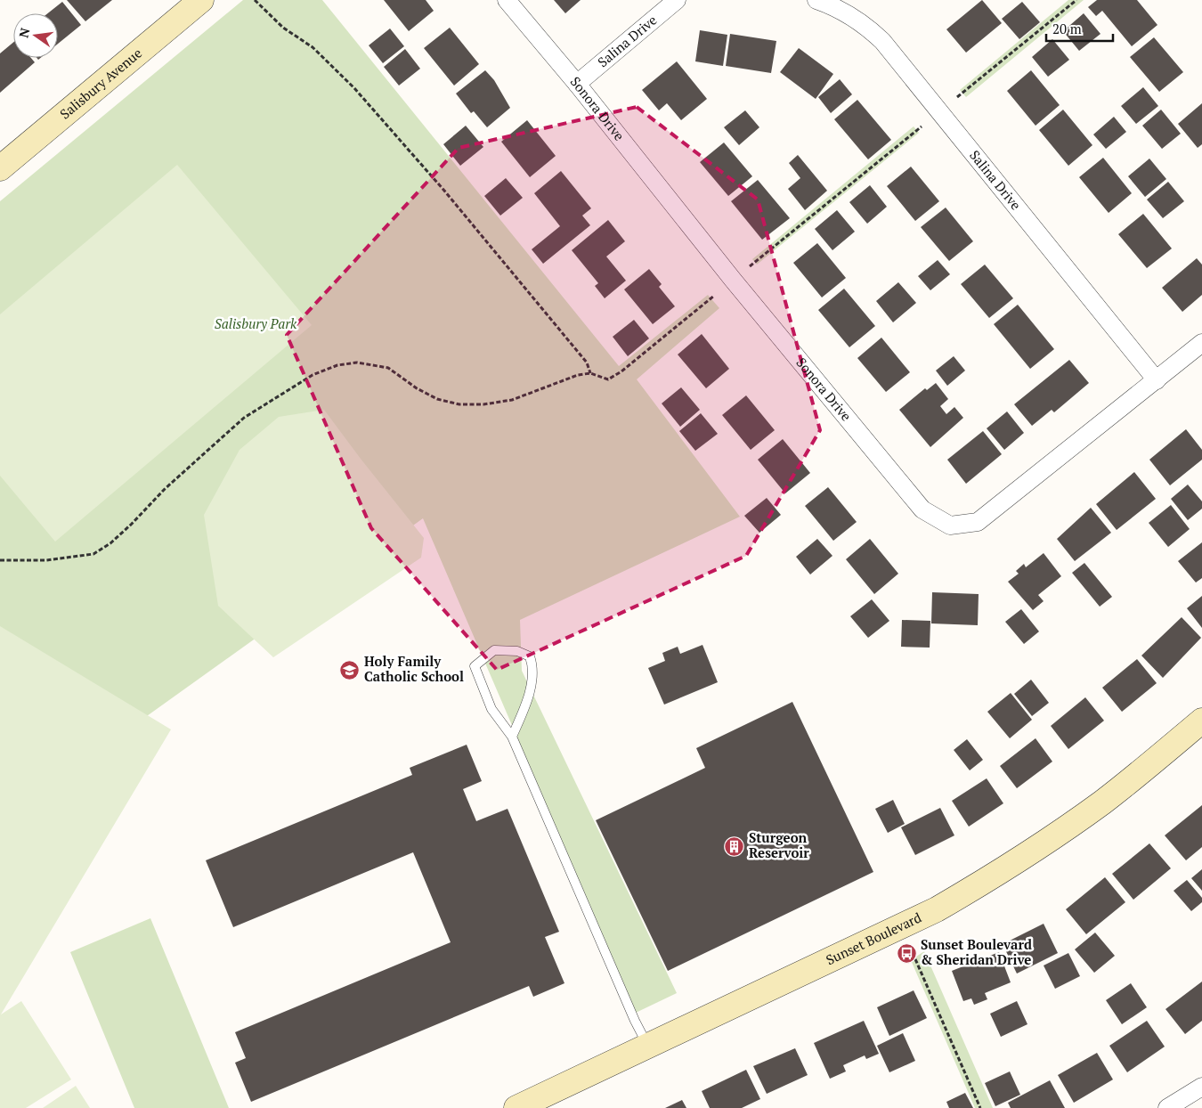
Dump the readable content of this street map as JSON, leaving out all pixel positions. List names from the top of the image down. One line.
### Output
{"streets":{"street":["Salina Drive","Salisbury Avenue","Sonora Drive","Sunset Boulevard"]},"crossings":[["Salina Drive","Sonora Drive"]],"parks":["Salisbury Park"],"places":{"school or university":["Holy Family Catholic School"],"building":["Sturgeon Reservoir"],"bus stop":["Sunset Boulevard & Sheridan Drive"]},"scale_bar":"20 m","north":"left"}
